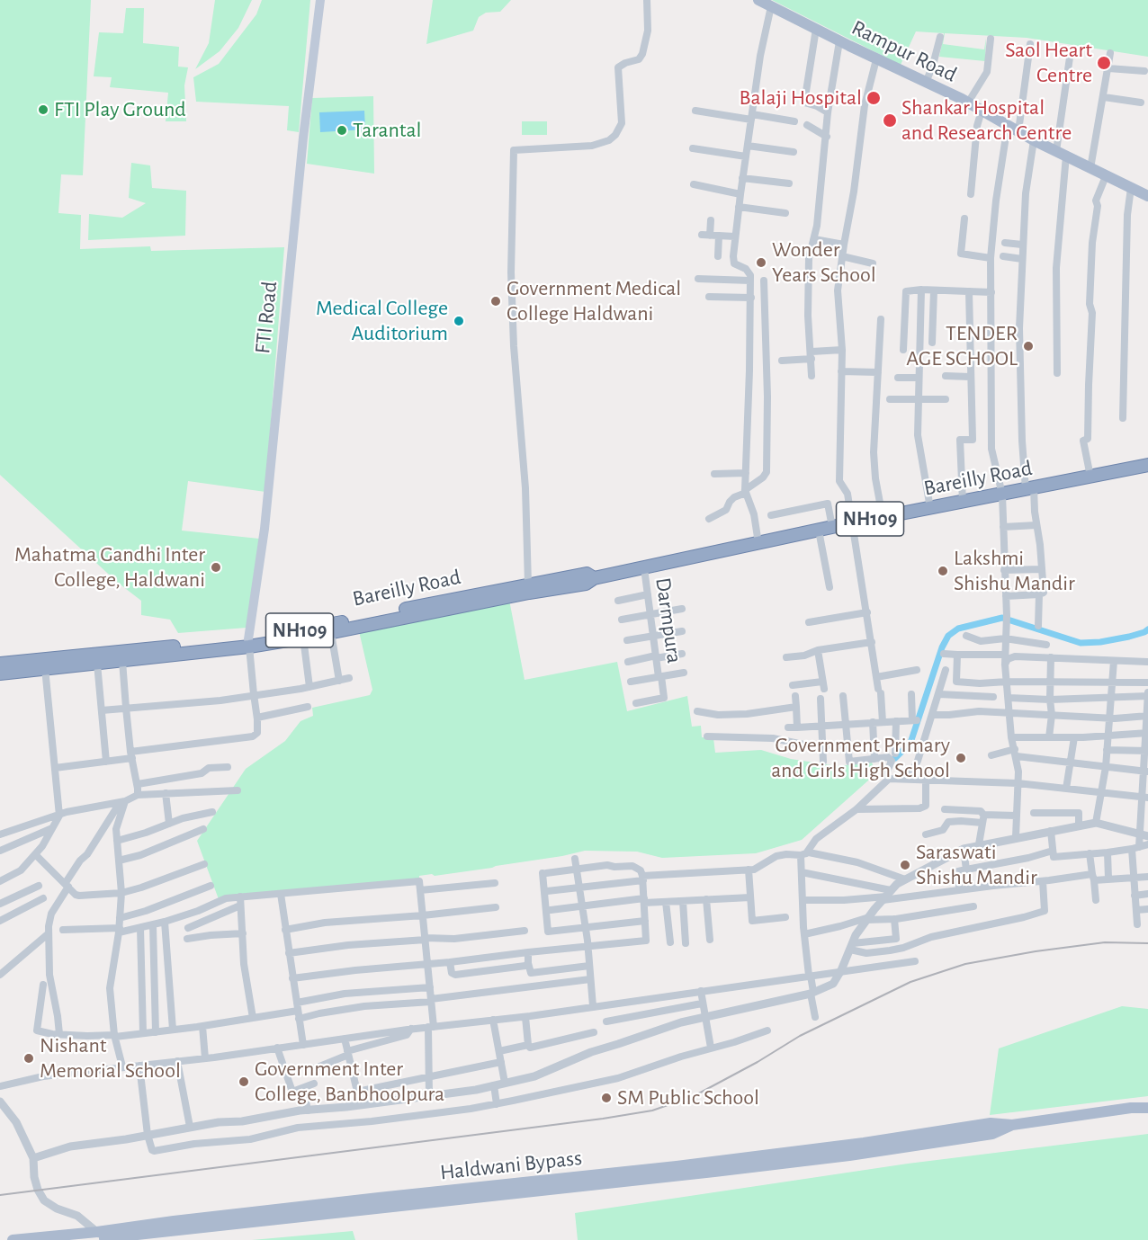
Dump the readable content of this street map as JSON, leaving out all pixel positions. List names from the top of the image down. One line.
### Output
{"streets":{"highway":["Bareilly Road","NH109"],"main road":["Rampur Road","FTI Road","Haldwani Bypass"],"street":["Darmpura"]},"crossings":[["FTI Road","Bareilly Road"],["Bareilly Road","Darmpura"]],"places":["Saol Heart Centre","Balaji Hospital","FTI Play Ground","Shankar Hospital and Research Centre","Tarantal","Wonder Years School","Government Medical College Haldwani","Medical College Auditorium","TENDER AGE SCHOOL","Mahatma Gandhi Inter College, Haldwani","Lakshmi Shishu Mandir","Government Primary and Girls High School","Saraswati Shishu Mandir","Nishant Memorial School","Government Inter College, Banbhoolpura","SM Public School"]}
